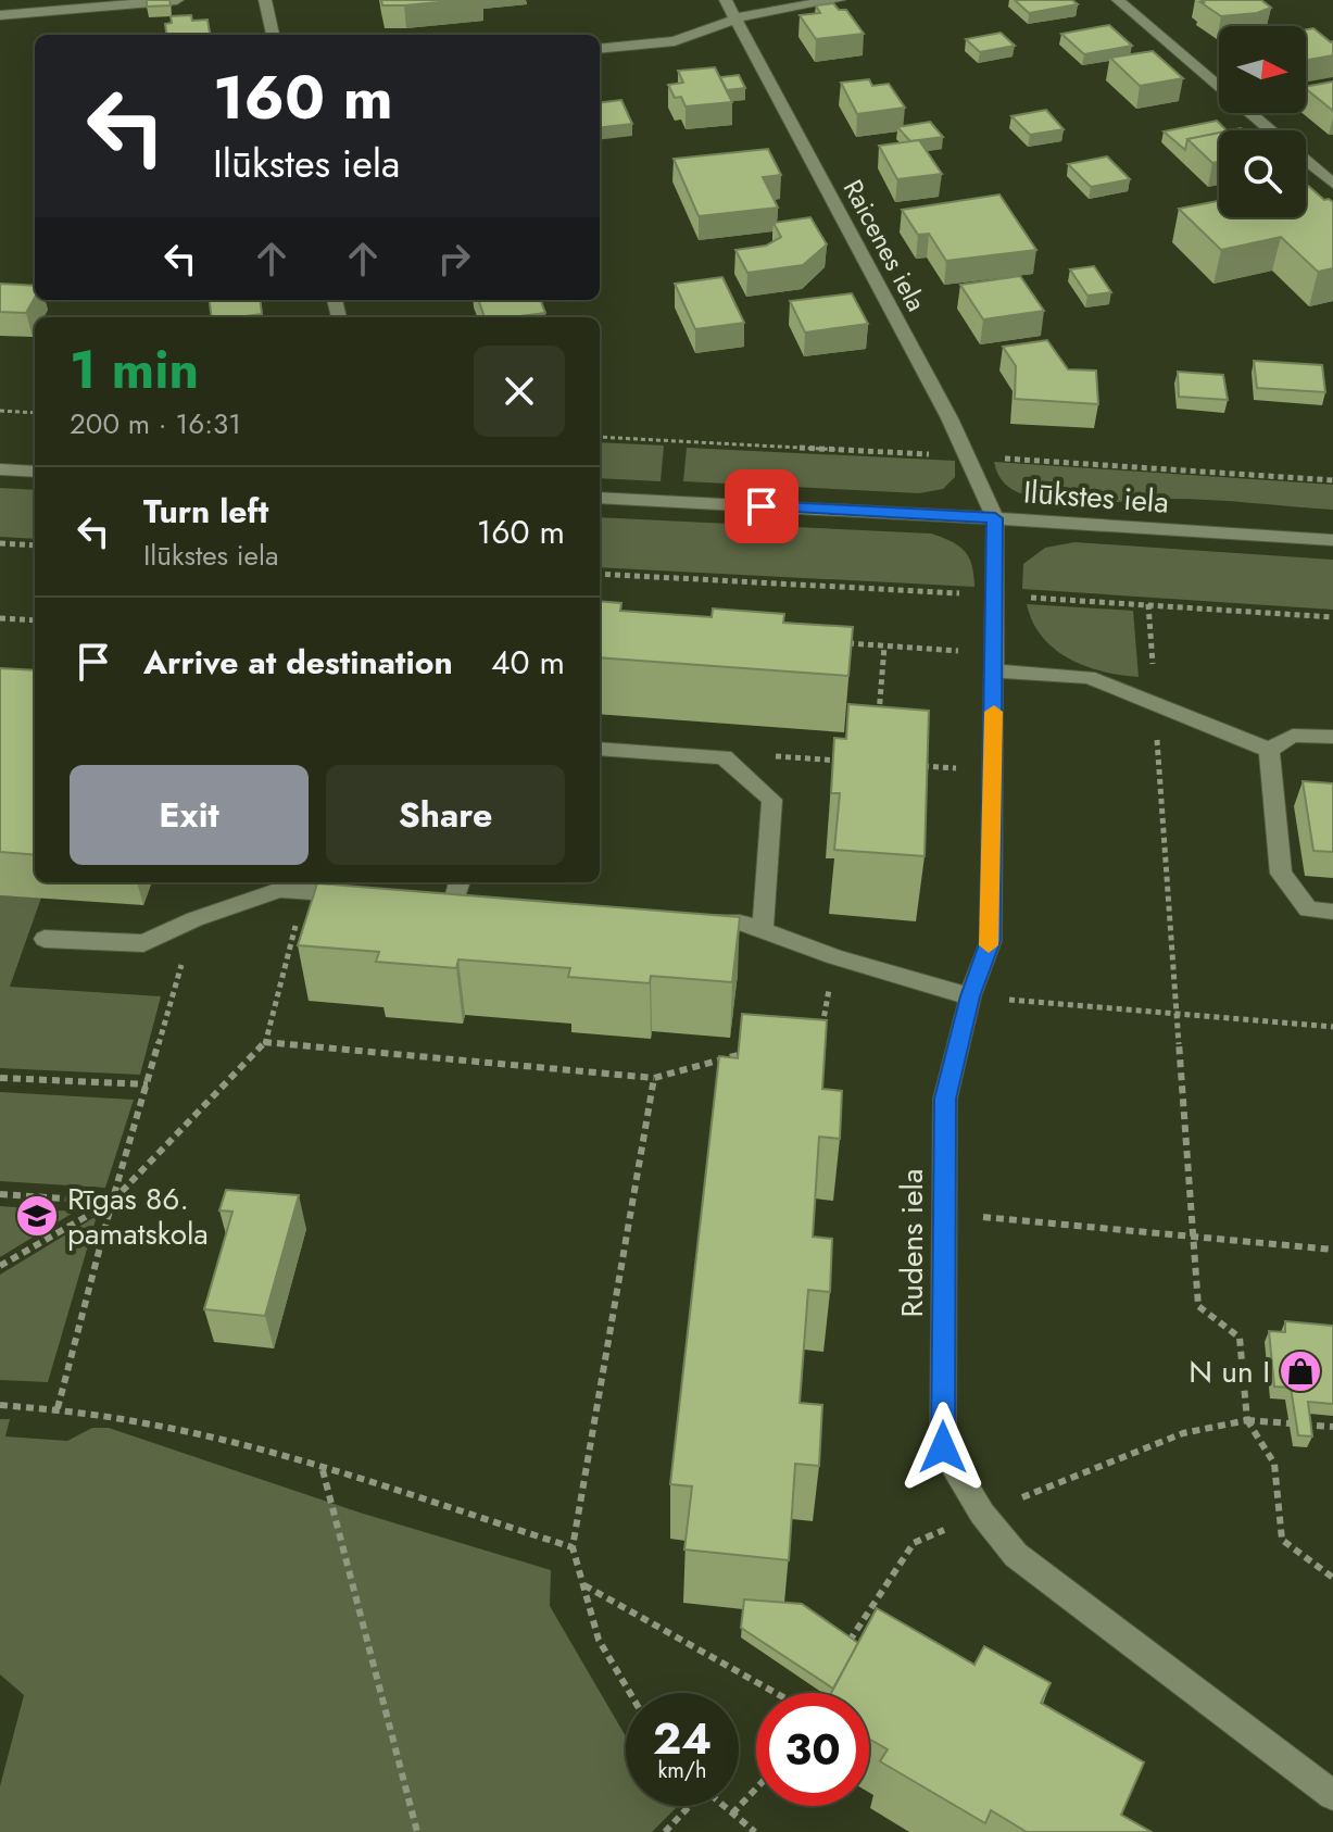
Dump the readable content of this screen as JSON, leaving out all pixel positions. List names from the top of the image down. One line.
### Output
{"streets":{"street":["Raicenes iela","Ilūkstes iela","Rudens iela"]},"crossings":[["Raicenes iela","Ilūkstes iela"],["Raicenes iela","Rudens iela"],["Ilūkstes iela","Rudens iela"]],"places":{"school or university":["Rīgas 86. pamatskola"],"shop":["N un I"]},"north":"right","page":{"turn":["160 m","Ilūkstes iela"],"heading":["1 min","200 m · 16:31"],"list":[{"name":"Turn left","note":"Ilūkstes iela","value":"160 m"},{"name":"Arrive at destination","value":"40 m"}],"buttons":["Exit","Share"],"speed":"24 km/h","limit":"30"}}
